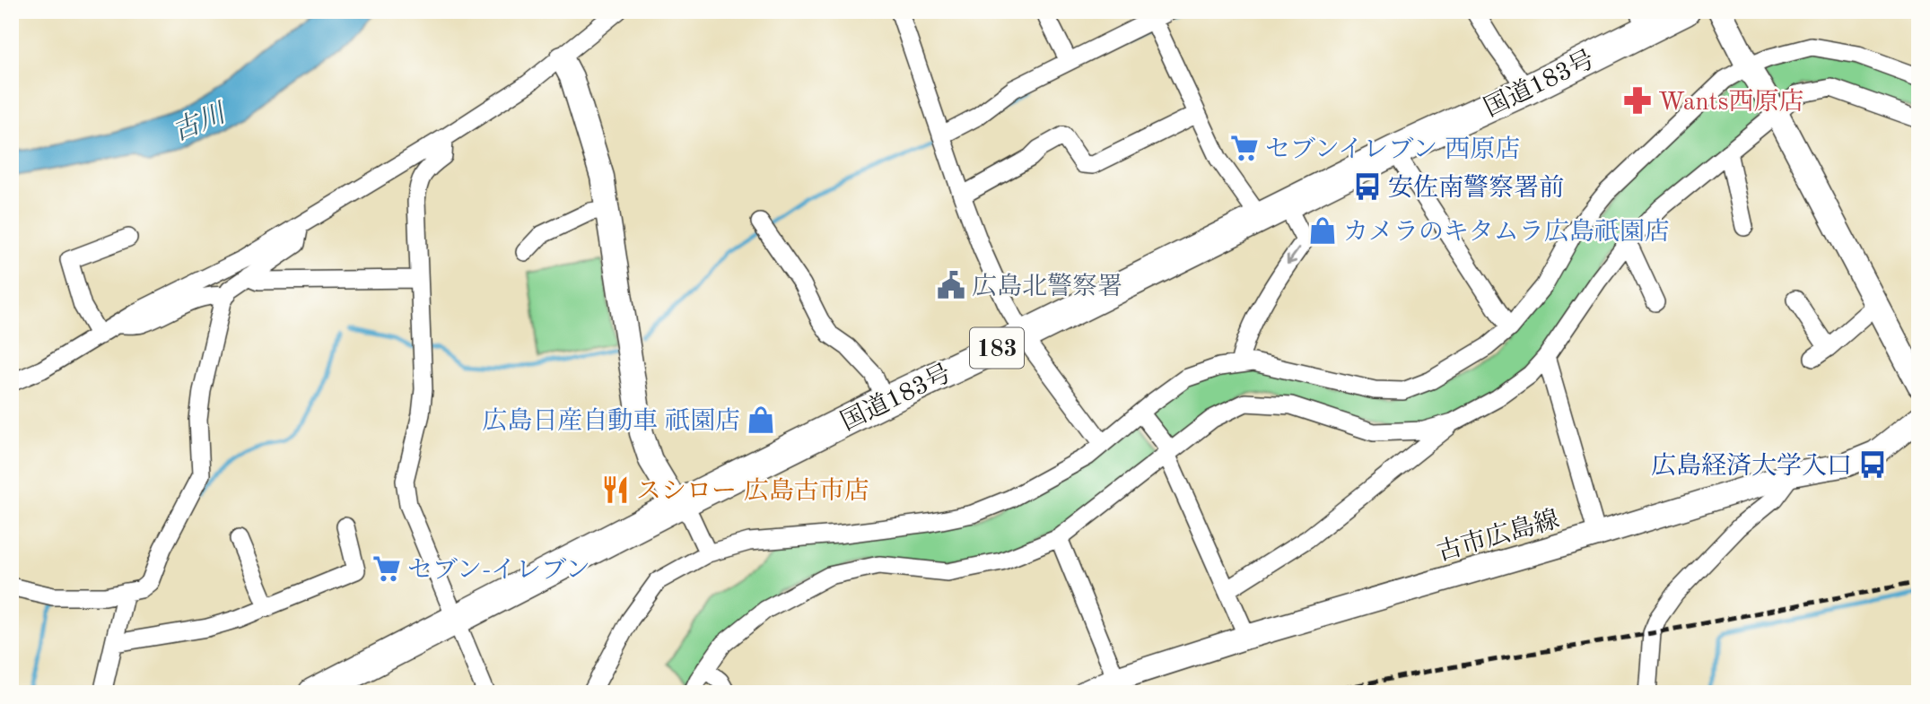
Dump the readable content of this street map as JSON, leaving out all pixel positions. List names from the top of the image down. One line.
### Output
{"streets":{"highway":["国道183号","183"],"street":["古市広島線"]},"water":["古川"],"places":{"pharmacy":["Wants西原店"],"supermarket":["セブンイレブン 西原店","セブン-イレブン"],"bus stop":["安佐南警察署前","広島経済大学入口"],"shop":["カメラのキタムラ広島祇園店","広島日産自動車 祇園店"],"public building":["広島北警察署"],"restaurant":["スシロー 広島古市店"]}}
